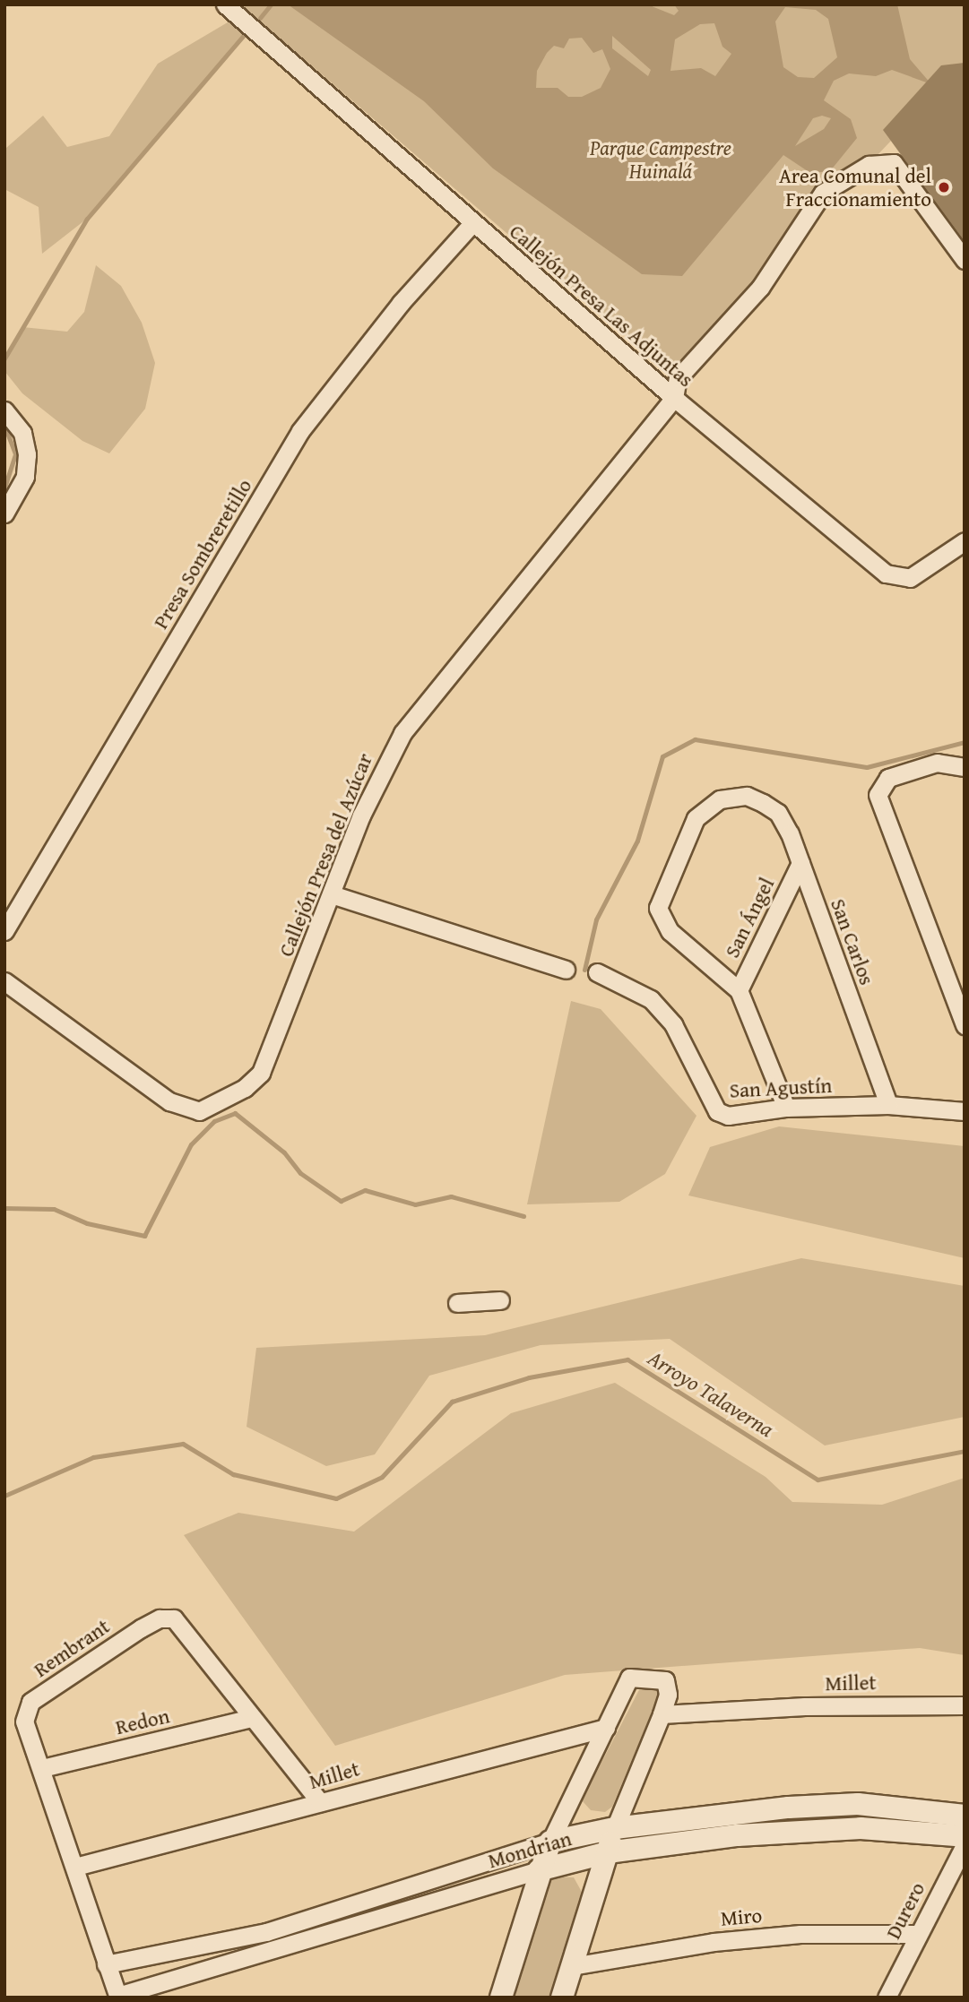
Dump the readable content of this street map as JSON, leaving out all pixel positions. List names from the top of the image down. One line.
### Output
{"streets":{"street":["Callejón Presa Las Adjuntas","Presa Sombreretillo","Callejón Presa del Azúcar","San Ángel","San Carlos","San Agustín","Rembrant","Millet","Redon","Mondrian","Durero","Miro"]},"crossings":[["Callejón Presa Las Adjuntas","Presa Sombreretillo"],["Callejón Presa Las Adjuntas","Callejón Presa del Azúcar"],["San Ángel","San Carlos"],["San Carlos","San Agustín"],["Rembrant","Millet"],["Rembrant","Redon"],["Rembrant","Mondrian"],["Durero","Miro"]],"water":["Arroyo Talaverna"],"parks":["Parque Campestre Huinalá"],"places":["Area Comunal del Fraccionamiento"]}
